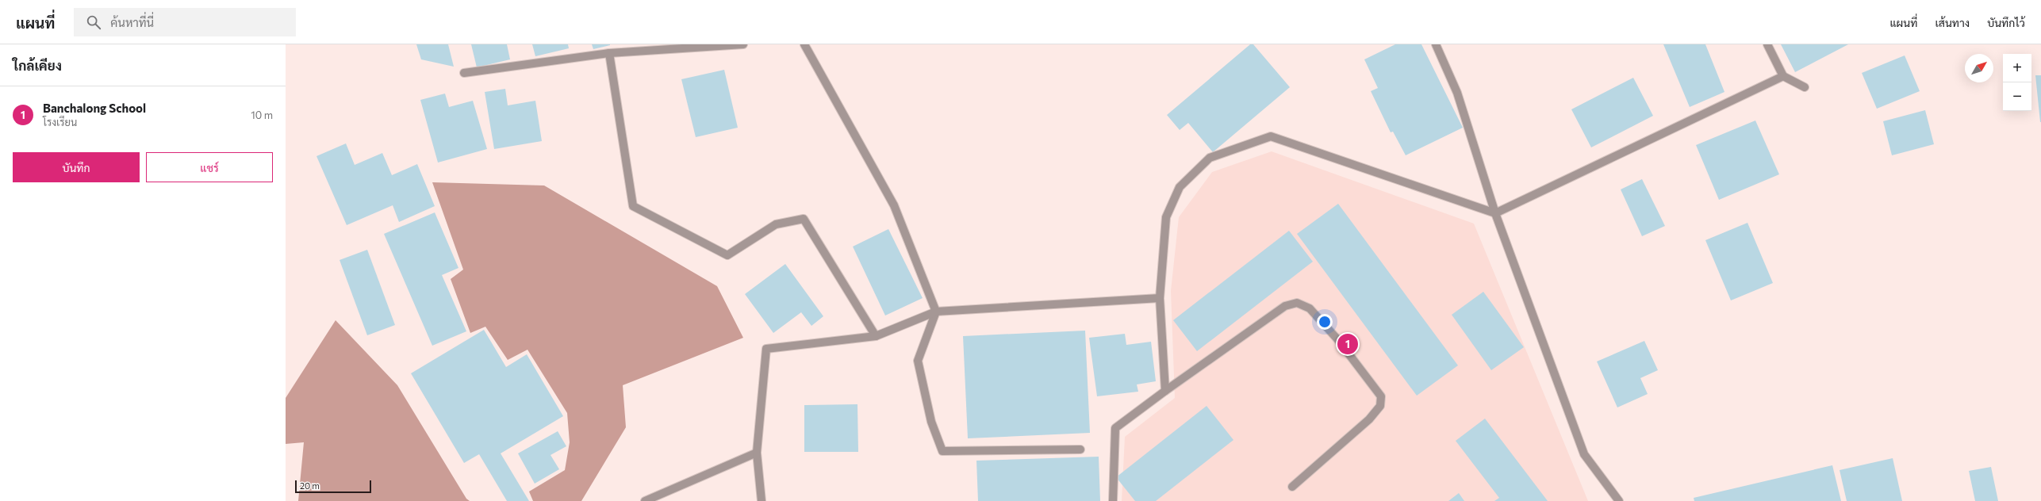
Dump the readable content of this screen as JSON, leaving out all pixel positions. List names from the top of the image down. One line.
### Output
{"scale_bar":"20 m","north":"top right","page":{"header":"แผนที่","search":"ค้นหาที่นี่","nav":["แผนที่","เส้นทาง","บันทึกไว้"],"heading":"ใกล้เคียง","map_buttons":["+","−"],"list":[{"mark":"1","name":"Banchalong School","note":"โรงเรียน","value":"10 m"}],"buttons":["บันทึก","แชร์"],"pins":"1","scale":"20 m"}}
